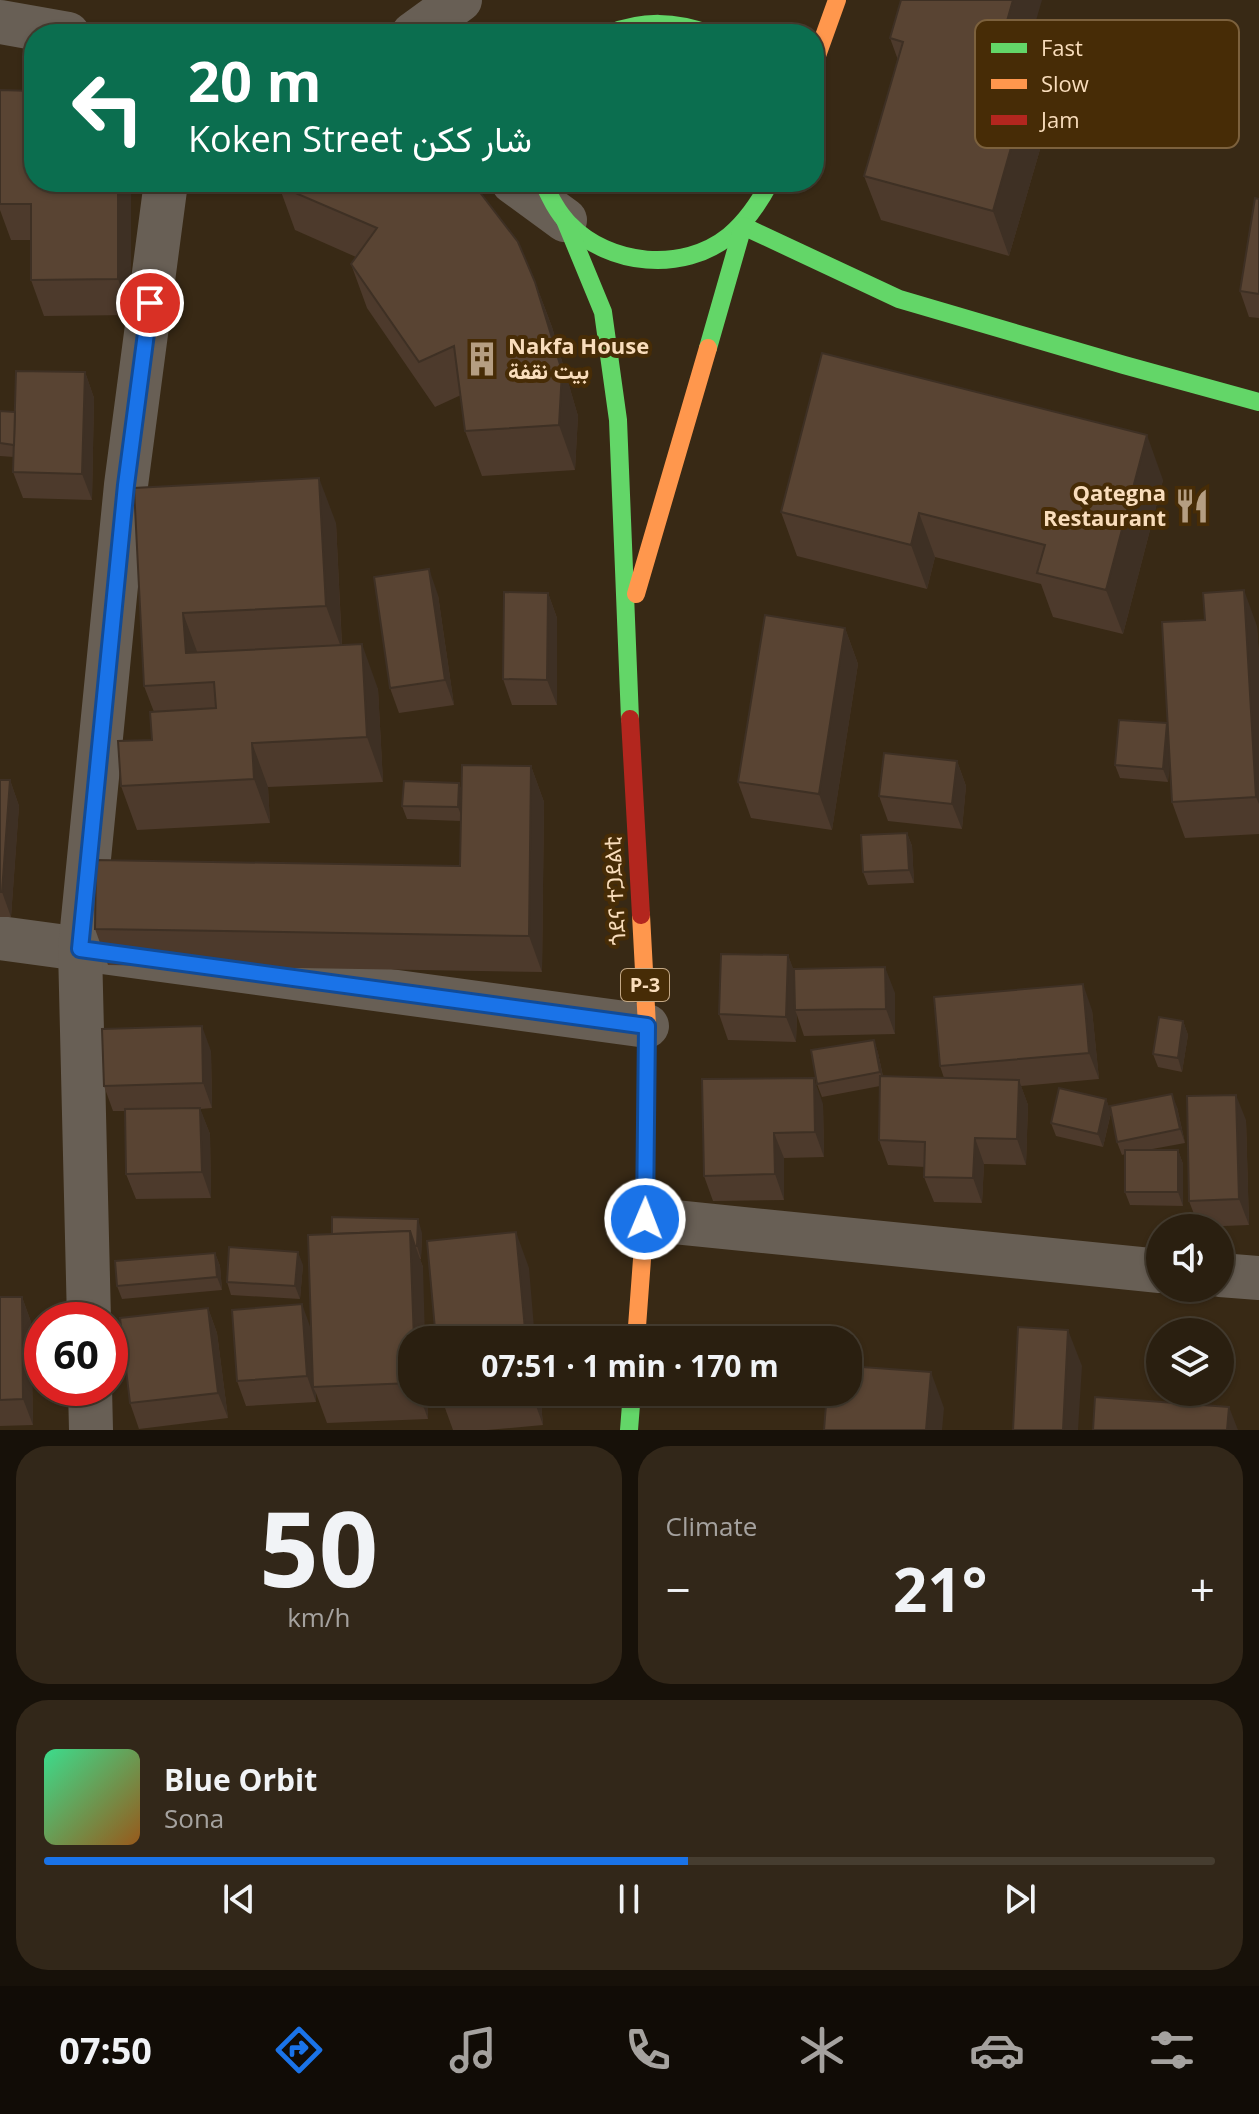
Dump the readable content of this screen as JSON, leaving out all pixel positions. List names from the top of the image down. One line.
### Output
{"streets":{"main road":["ጎደና ተጋደልቲ","P-3"]},"places":{"building":["Nakfa House بيت نقفة"],"restaurant":["Qategna Restaurant"]},"legend":["Fast","Slow","Jam"],"page":{"turn":["20 m","Koken Street شار ككن"],"limit":"60","trip":"07:51 · 1 min · 170 m","tile":[["50","km/h"],"Climate"],"heat":["−","21°","+"],"song":["Blue Orbit","Sona"],"tabs":"07:50"}}
